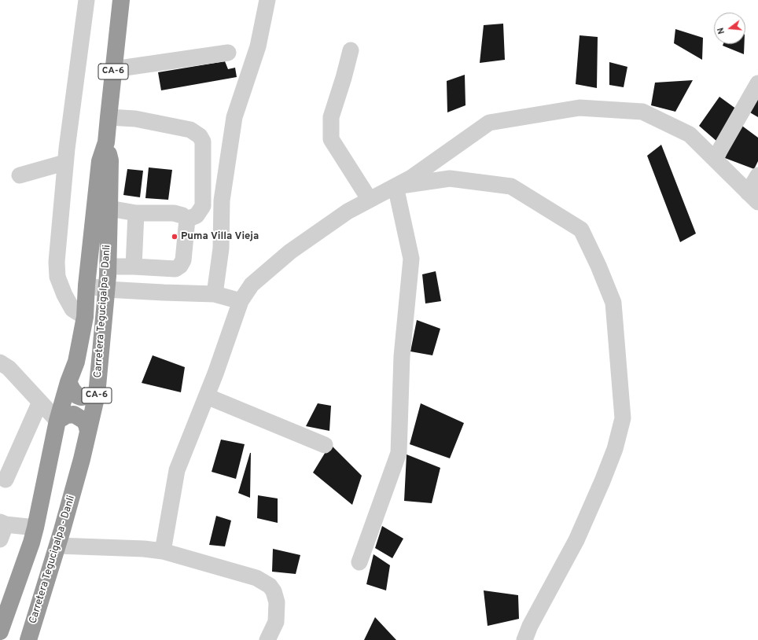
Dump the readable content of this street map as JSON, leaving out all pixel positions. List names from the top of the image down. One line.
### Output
{"streets":{"highway":["CA-6","Carretera Tegucigalpa - Danli"]},"places":["Puma Villa Vieja"],"north":"left"}
